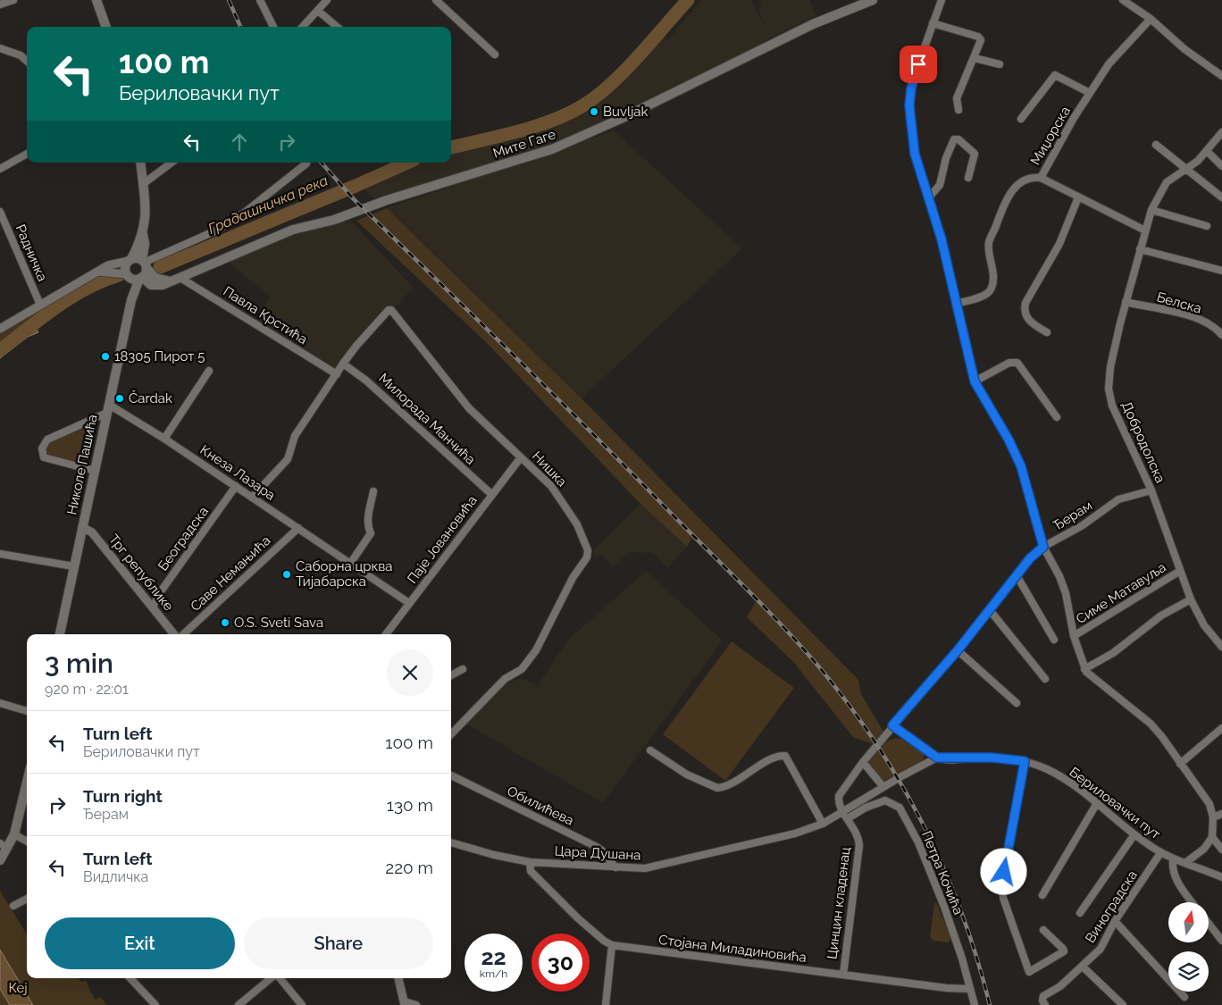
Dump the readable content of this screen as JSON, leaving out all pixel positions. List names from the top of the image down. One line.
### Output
{"streets":{"main road":["Мите Гаге","Николе Пашића"],"street":["Миџорска","Радничка","Белска","Павла Крстића","Милорада Манчића","Добродолска","Нишка","Кнеза Лазара","Ђерам","Београдска","Паје Јовановића","Трг републике","Саве Немањића","Симе Матавуља","Бериловачки пут","Обилићева","Цара Душана","Петра Кочића","Цинцин кладенац","Виноградска","Стојана Миладиновића"]},"crossings":[["Мите Гаге","Павла Крстића"],["Белска","Добродолска"],["Милорада Манчића","Нишка"],["Милорада Манчића","Паје Јовановића"],["Добродолска","Ђерам"],["Добродолска","Симе Матавуља"],["Николе Пашића","Кнеза Лазара"],["Николе Пашића","Трг републике"],["Нишка","Паје Јовановића"],["Кнеза Лазара","Београдска"],["Кнеза Лазара","Паје Јовановића"],["Кнеза Лазара","Саве Немањића"],["Београдска","Трг републике"],["Бериловачки пут","Цара Душана"],["Бериловачки пут","Виноградска"],["Обилићева","Цара Душана"],["Цара Душана","Цинцин кладенац"],["Цара Душана","Стојана Миладиновића"],["Петра Кочића","Цинцин кладенац"],["Петра Кочића","Стојана Миладиновића"],["Цинцин кладенац","Стојана Миладиновића"]],"water":["Градашничка река"],"parks":["Кеј"],"places":["Buvljak","18305 Пирот 5","Čardak","Саборна црква Тијабарска","O.S. Sveti Sava"],"north":"top","page":{"turn":["100 m","Бериловачки пут"],"heading":["3 min","920 m · 22:01"],"list":[{"name":"Turn left","note":"Бериловачки пут","value":"100 m"},{"name":"Turn right","note":"Ђерам","value":"130 m"},{"name":"Turn left","note":"Видличка","value":"220 m"}],"buttons":["Exit","Share"],"speed":"22 km/h","limit":"30"}}
